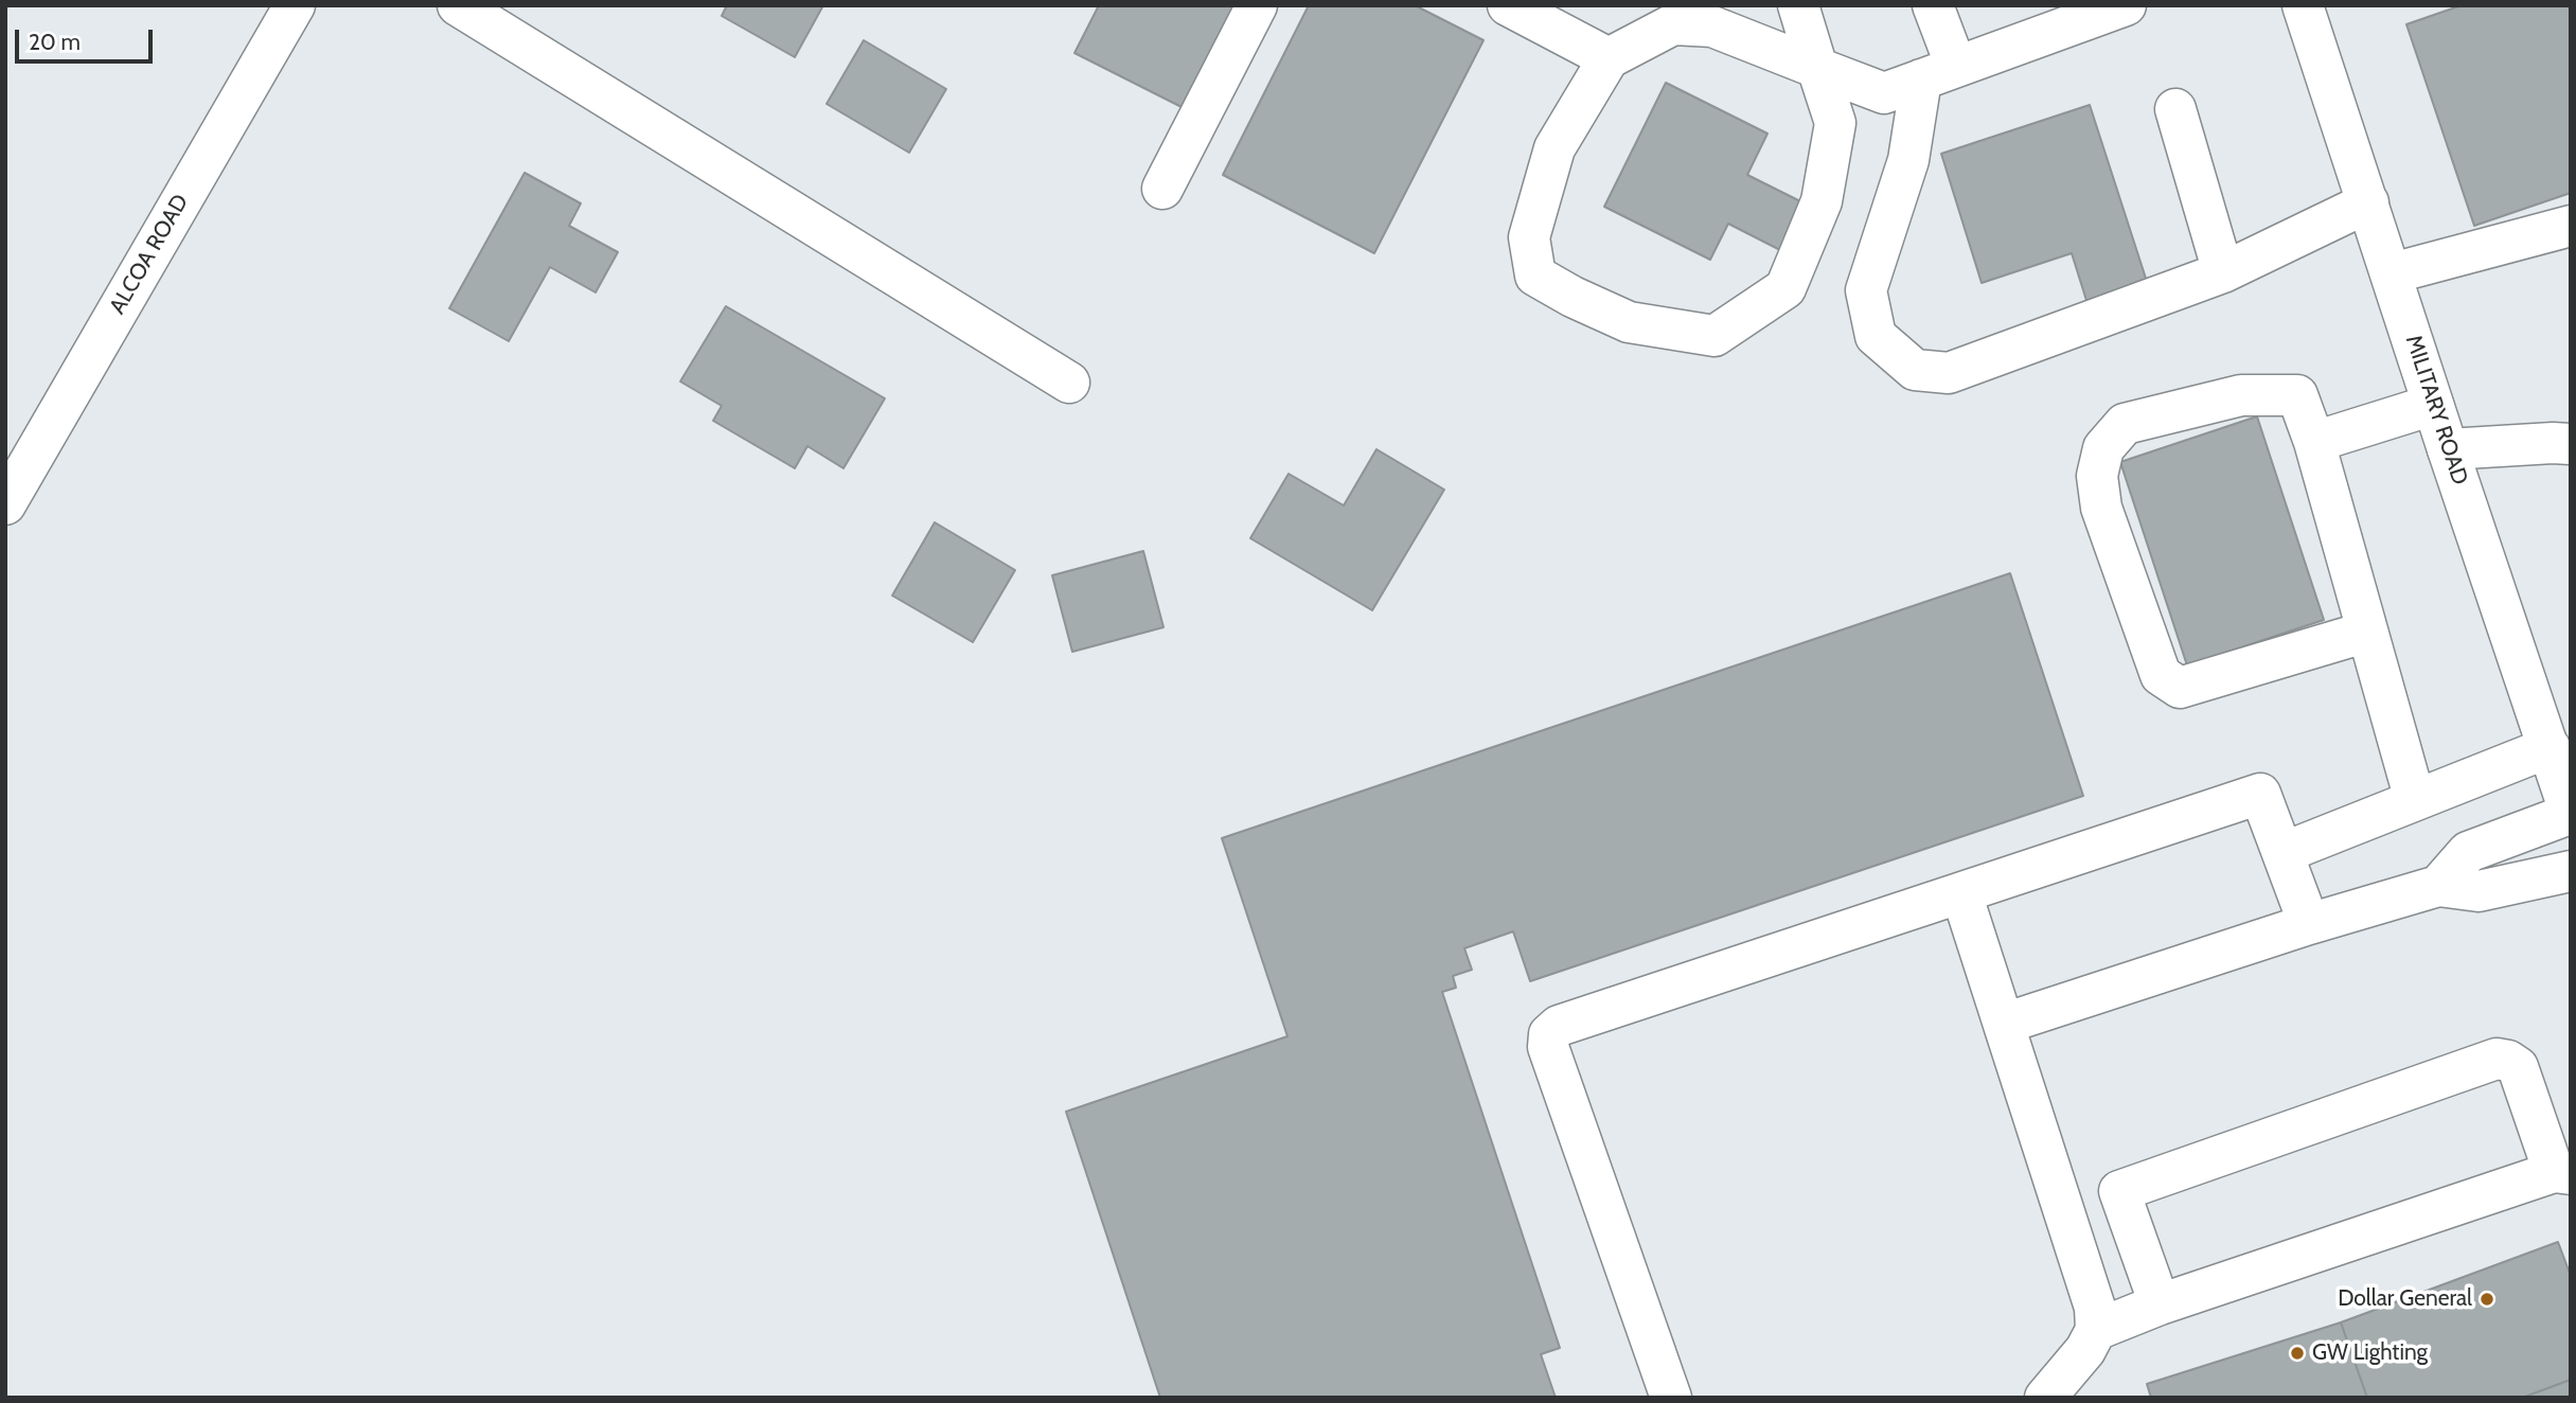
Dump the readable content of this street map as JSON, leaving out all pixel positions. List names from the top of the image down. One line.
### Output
{"streets":{"main road":["ALCOA ROAD","MILITARY ROAD"]},"places":["Dollar General","GW Lighting"],"scale_bar":"20 m"}
